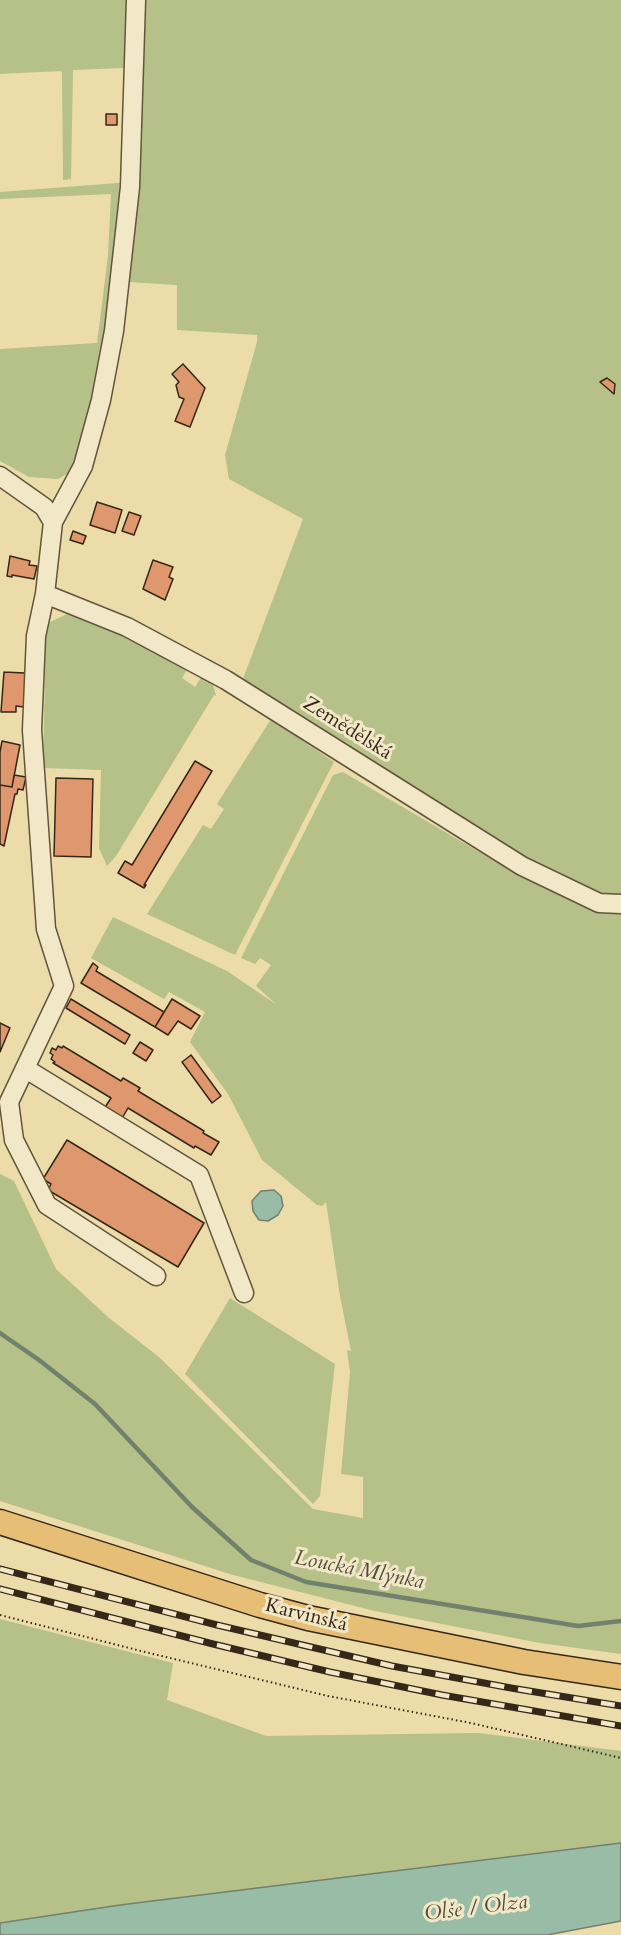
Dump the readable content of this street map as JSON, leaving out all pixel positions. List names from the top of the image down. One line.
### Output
{"streets":{"main road":["Karvinská"],"street":["Zemědělská"]},"water":["Loucká Mlýnka","Olše / Olza"]}
